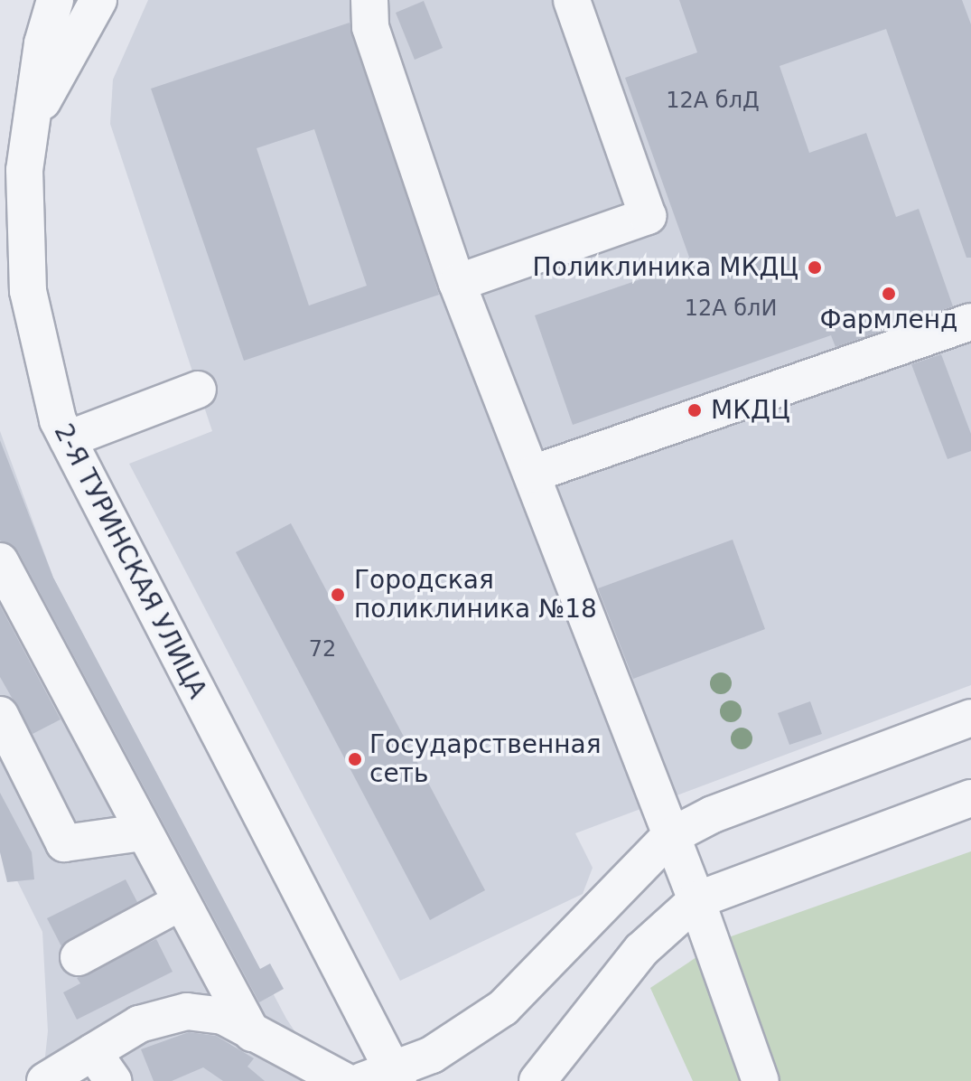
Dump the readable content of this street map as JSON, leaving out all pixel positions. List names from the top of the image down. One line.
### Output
{"streets":{"street":["2-Я ТУРИНСКАЯ УЛИЦА"]},"places":["Поликлиника МКДЦ","Фармленд","МКДЦ","Городская поликлиника №18","Государственная сеть"],"house_numbers":["12А блД","12А блИ","72"]}
